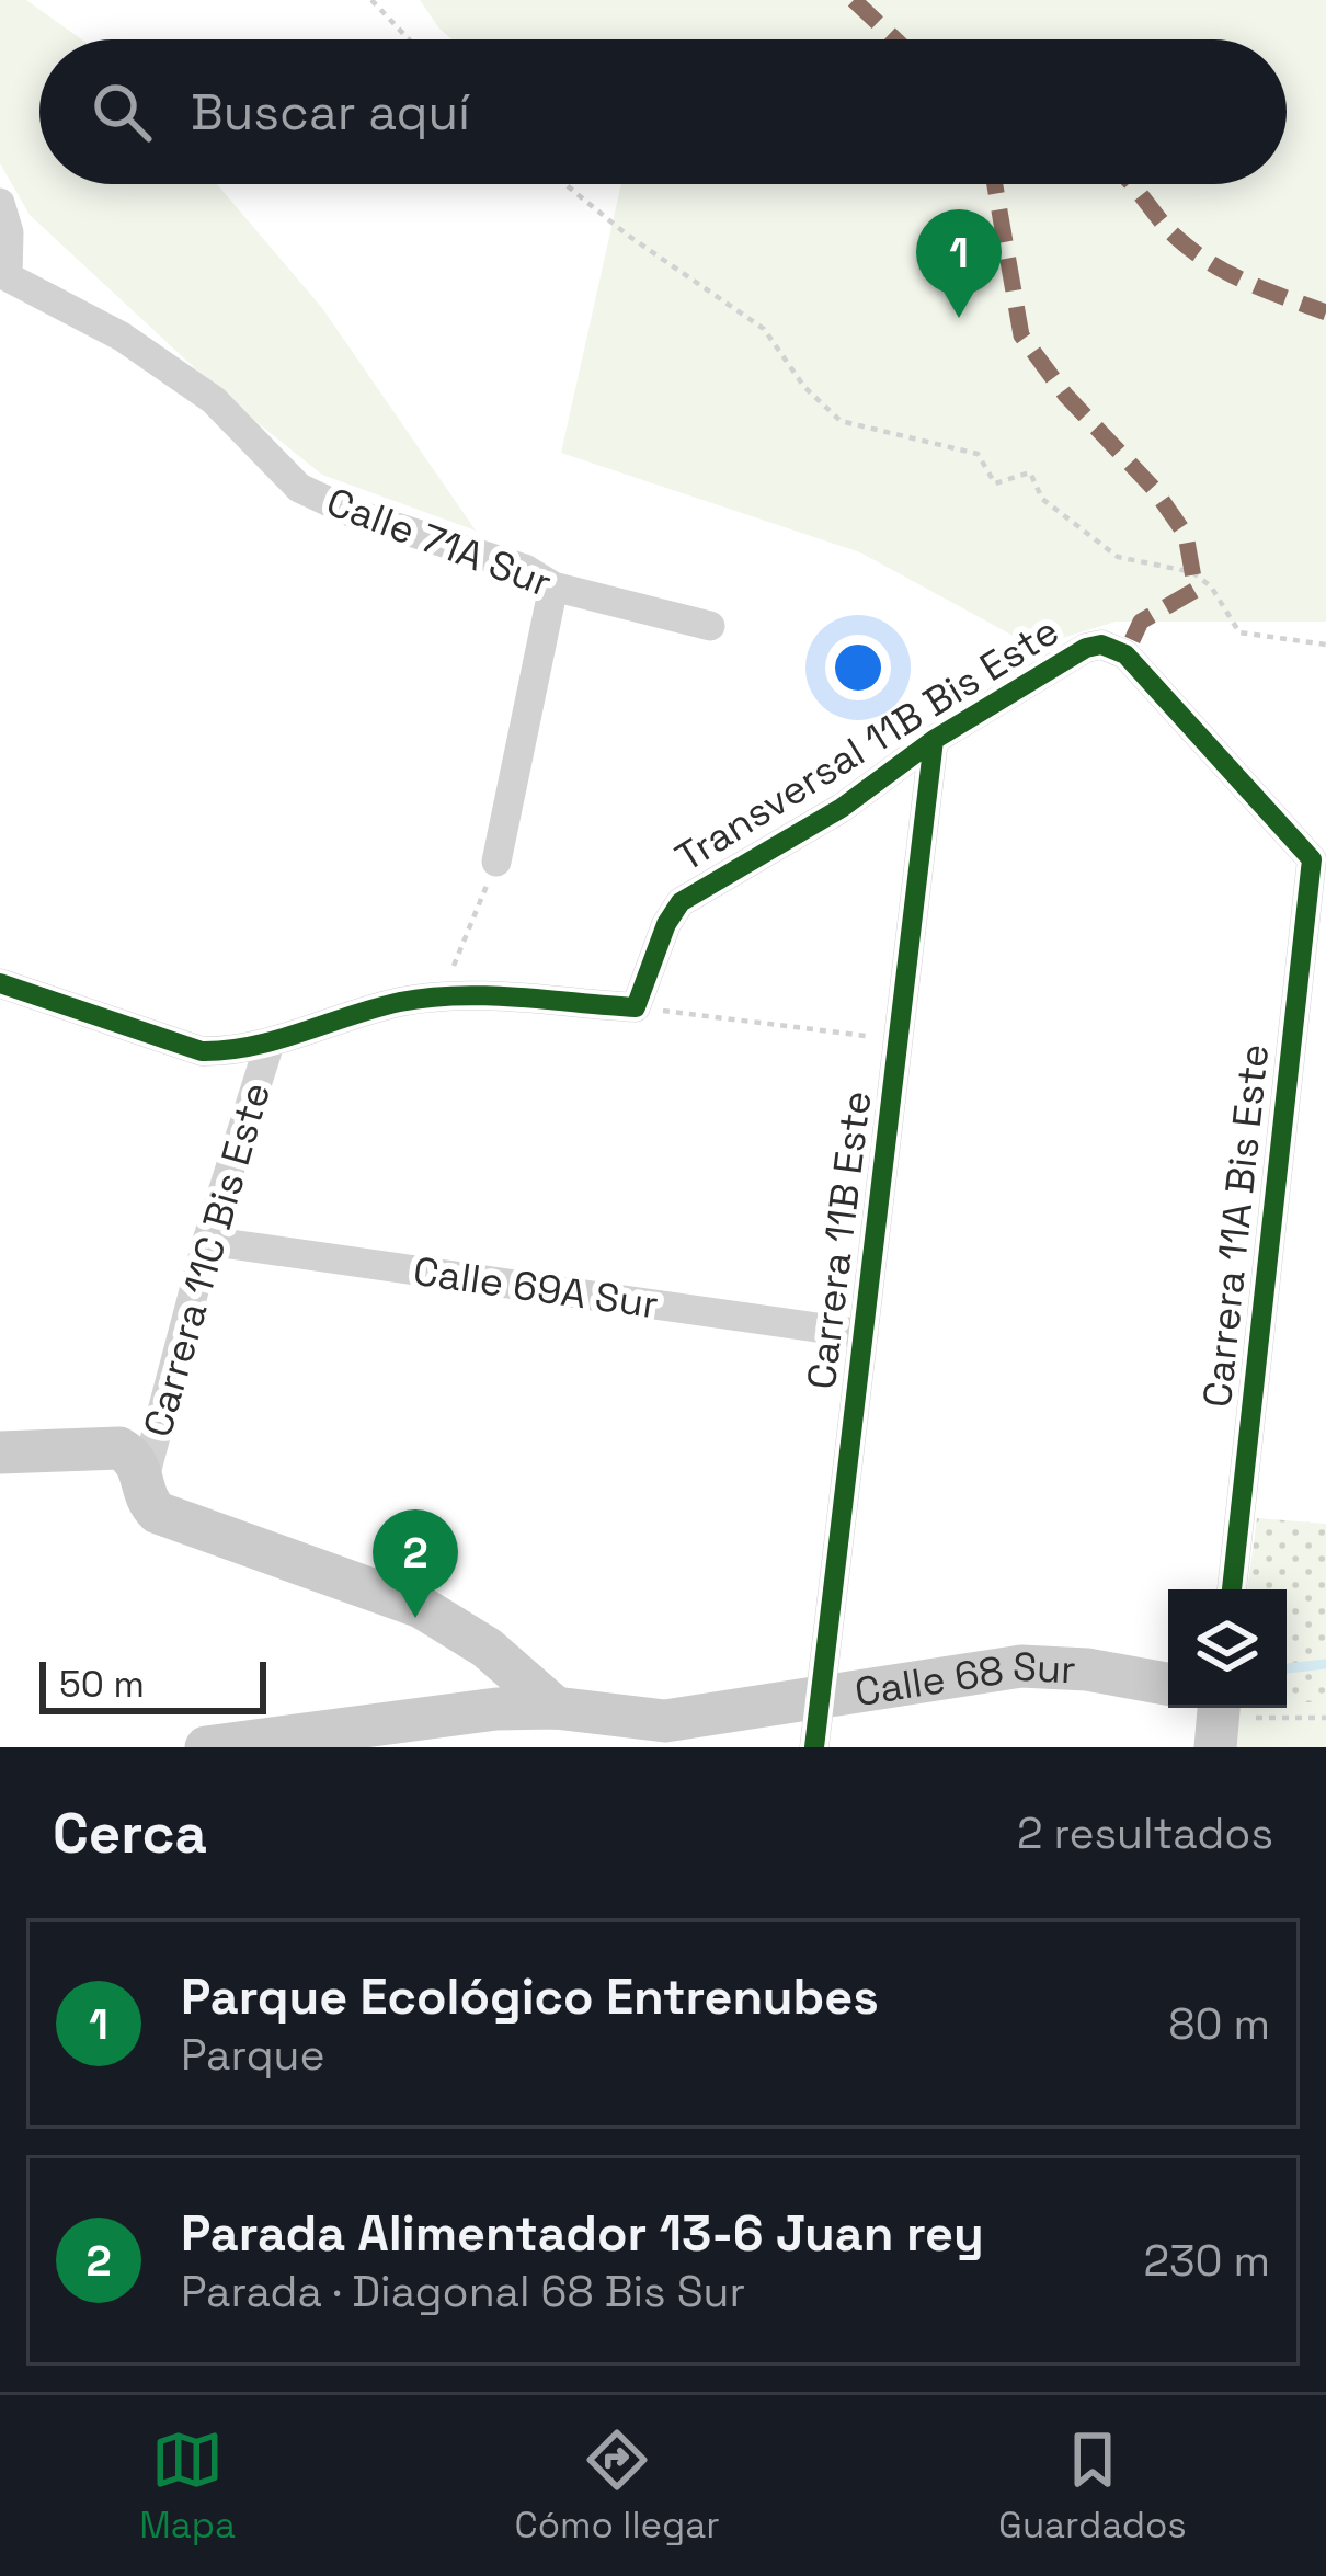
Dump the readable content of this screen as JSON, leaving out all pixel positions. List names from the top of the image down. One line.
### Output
{"streets":{"street":["Calle 71A Sur","Transversal 11B Bis Este","Carrera 11A Bis Este","Carrera 11B Este","Carrera 11C Bis Este","Calle 69A Sur","Calle 68 Sur"]},"crossings":[["Transversal 11B Bis Este","Carrera 11A Bis Este"],["Transversal 11B Bis Este","Carrera 11B Este"],["Carrera 11B Este","Calle 69A Sur"],["Carrera 11B Este","Calle 68 Sur"],["Carrera 11C Bis Este","Calle 69A Sur"]],"scale_bar":"50 m","page":{"search":"Buscar aquí","pins":["1","2"],"scale":"50 m","heading":["Cerca","2 resultados"],"list":[{"mark":"1","name":"Parque Ecológico Entrenubes","note":"Parque","value":"80 m"},{"mark":"2","name":"Parada Alimentador 13-6 Juan rey","note":"Parada · Diagonal 68 Bis Sur","value":"230 m"}],"nav":["Mapa","Cómo llegar","Guardados"]}}
